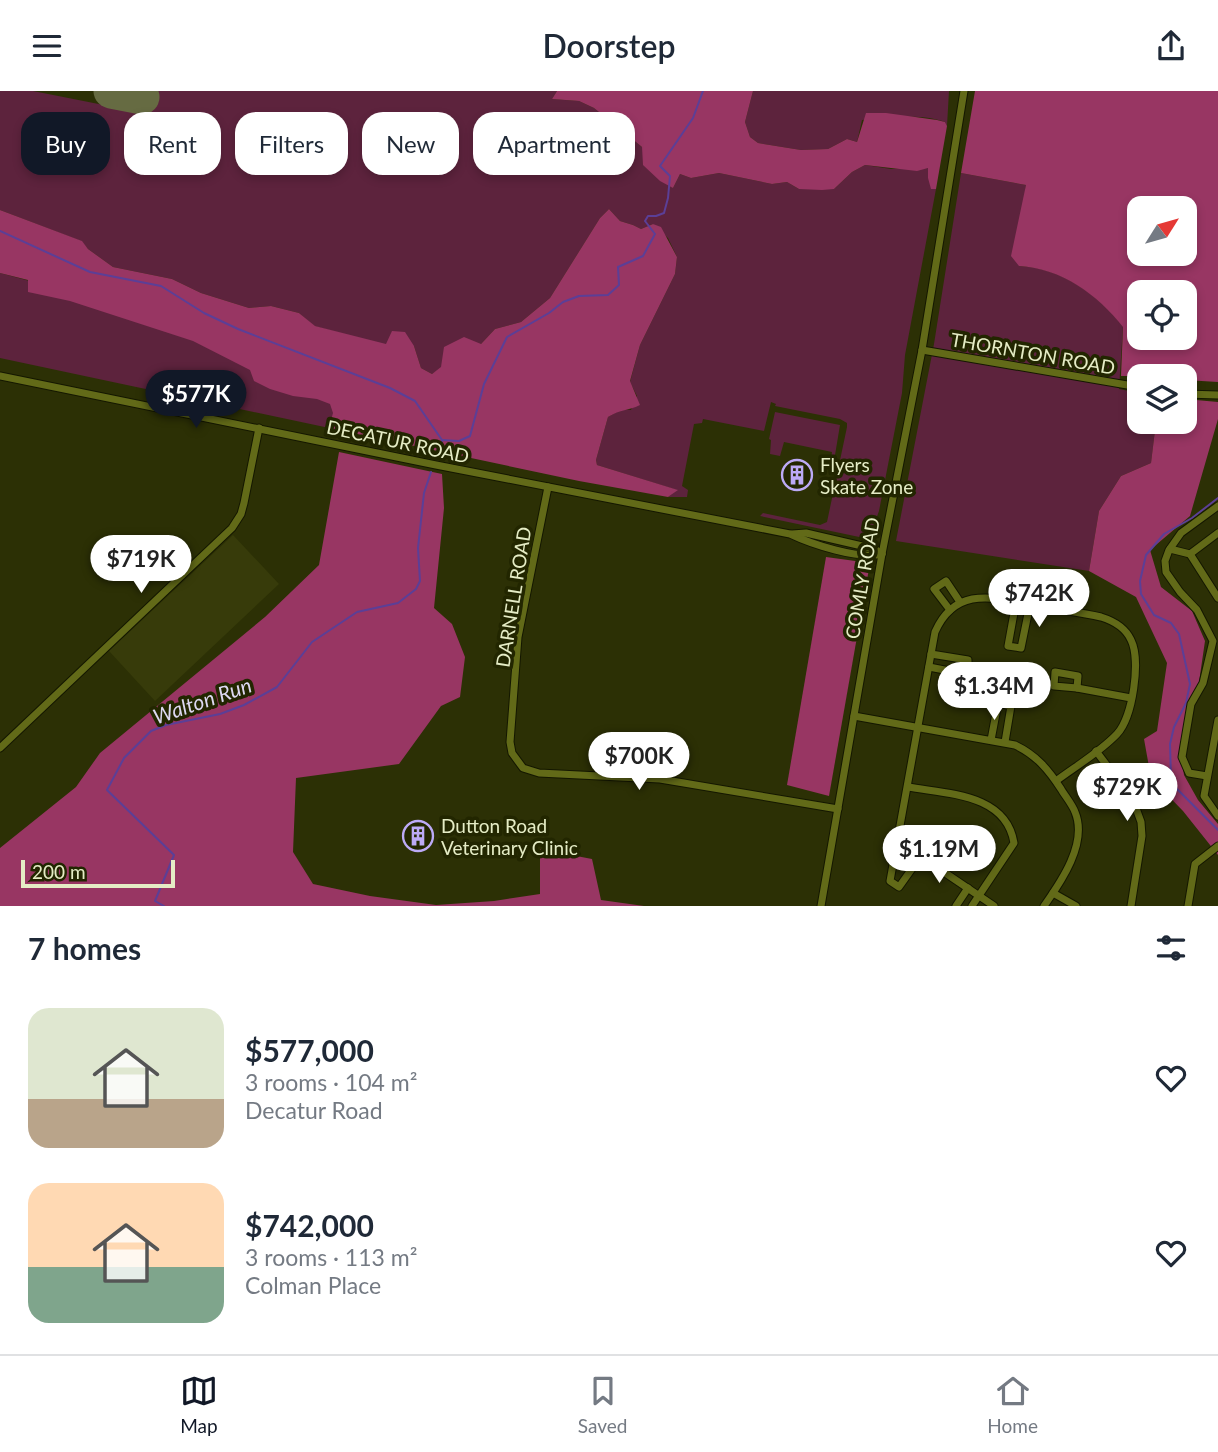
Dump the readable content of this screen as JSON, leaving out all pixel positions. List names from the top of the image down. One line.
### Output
{"streets":{"street":["THORNTON ROAD","DECATUR ROAD","COMLY ROAD","DARNELL ROAD"]},"crossings":[["THORNTON ROAD","COMLY ROAD"],["DECATUR ROAD","COMLY ROAD"],["DECATUR ROAD","DARNELL ROAD"],["COMLY ROAD","DARNELL ROAD"]],"water":["Walton Run"],"places":{"building":["Flyers Skate Zone","Dutton Road Veterinary Clinic"]},"scale_bar":"200 m","north":"top right","page":{"header":"Doorstep","chip":["Buy","Rent","Filters","New","Apartment"],"price":["$577K","$719K","$742K","$1.34M","$700K","$729K","$1.19M"],"scale":"200 m","heading":"7 homes","list":[{"name":"$577,000","note":"3 rooms · 104 m² · Decatur Road"},{"name":"$742,000","note":"3 rooms · 113 m² · Colman Place"}],"tabs":["Map","Saved","Home"]}}
